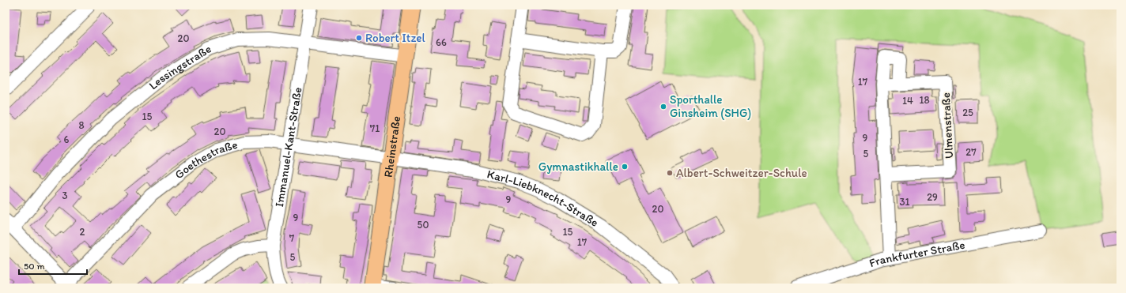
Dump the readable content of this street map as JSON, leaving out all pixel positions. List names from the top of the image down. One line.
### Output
{"streets":{"main road":["Rheinstraße"],"street":["Lessingstraße","Ulmenstraße","Immanuel-Kant-Straße","Goethestraße","Karl-Liebknecht-Straße","Frankfurter Straße"]},"crossings":[["Lessingstraße","Immanuel-Kant-Straße"],["Lessingstraße","Rheinstraße"],["Immanuel-Kant-Straße","Goethestraße"],["Rheinstraße","Goethestraße"],["Rheinstraße","Karl-Liebknecht-Straße"],["Goethestraße","Karl-Liebknecht-Straße"]],"places":["Robert Itzel","Sporthalle Ginsheim (SHG)","Gymnastikhalle","Albert-Schweitzer-Schule"],"house_numbers":["20","66","17","18","14","25","15","8","71","20","9","6","27","5","3","29","9","31","20","9","50","2","15","7","17","5"],"scale_bar":"50 m"}
